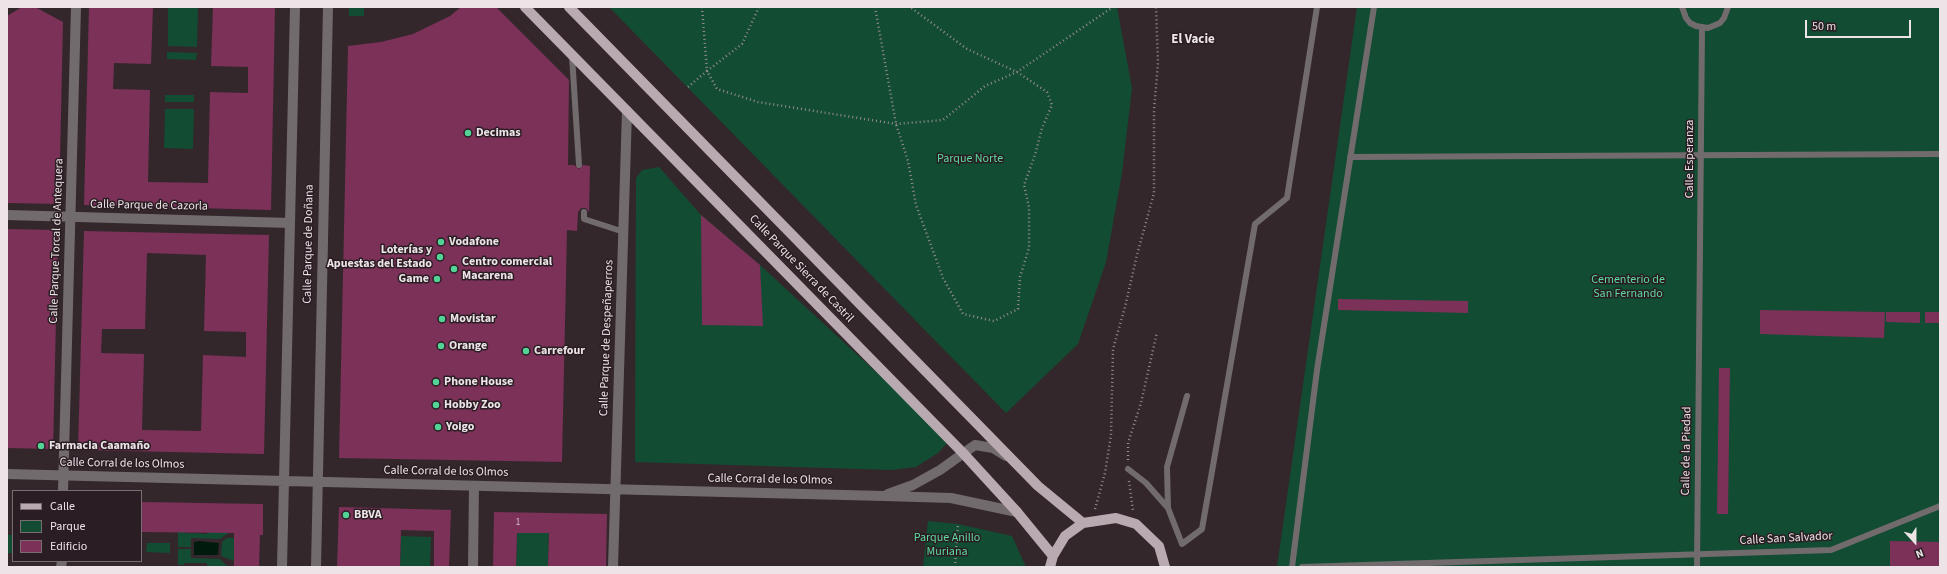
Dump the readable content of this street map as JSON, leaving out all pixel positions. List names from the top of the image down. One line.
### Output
{"streets":{"main road":["Calle Parque Sierra de Castril"],"street":["Calle Parque de Cazorla","Calle Parque Torcal de Antequera","Calle Parque de Doñana","Calle Parque de Despeñaperros","Calle Corral de los Olmos"],"lane":["Calle Esperanza","Calle de la Piedad","Calle San Salvador"]},"crossings":[["Calle Esperanza","Calle de la Piedad"],["Calle Parque de Cazorla","Calle Parque Torcal de Antequera"],["Calle Parque de Cazorla","Calle Parque de Doñana"],["Calle Parque Torcal de Antequera","Calle Corral de los Olmos"],["Calle Parque de Doñana","Calle Corral de los Olmos"],["Calle Parque Sierra de Castril","Calle Parque de Despeñaperros"],["Calle Parque Sierra de Castril","Calle Corral de los Olmos"],["Calle Parque de Despeñaperros","Calle Corral de los Olmos"],["Calle de la Piedad","Calle San Salvador"]],"districts":["El Vacie"],"parks":["Parque Norte","Cementerio de San Fernando","Parque Anillo Muriana"],"places":["Decimas","Vodafone","Loterías y Apuestas del Estado","Centro comercial Macarena","Game","Movistar","Orange","Carrefour","Phone House","Hobby Zoo","Yoigo","Farmacia Caamaño","BBVA"],"house_numbers":["1"],"legend":["Calle","Parque","Edificio"],"scale_bar":"50 m","north":"bottom"}
